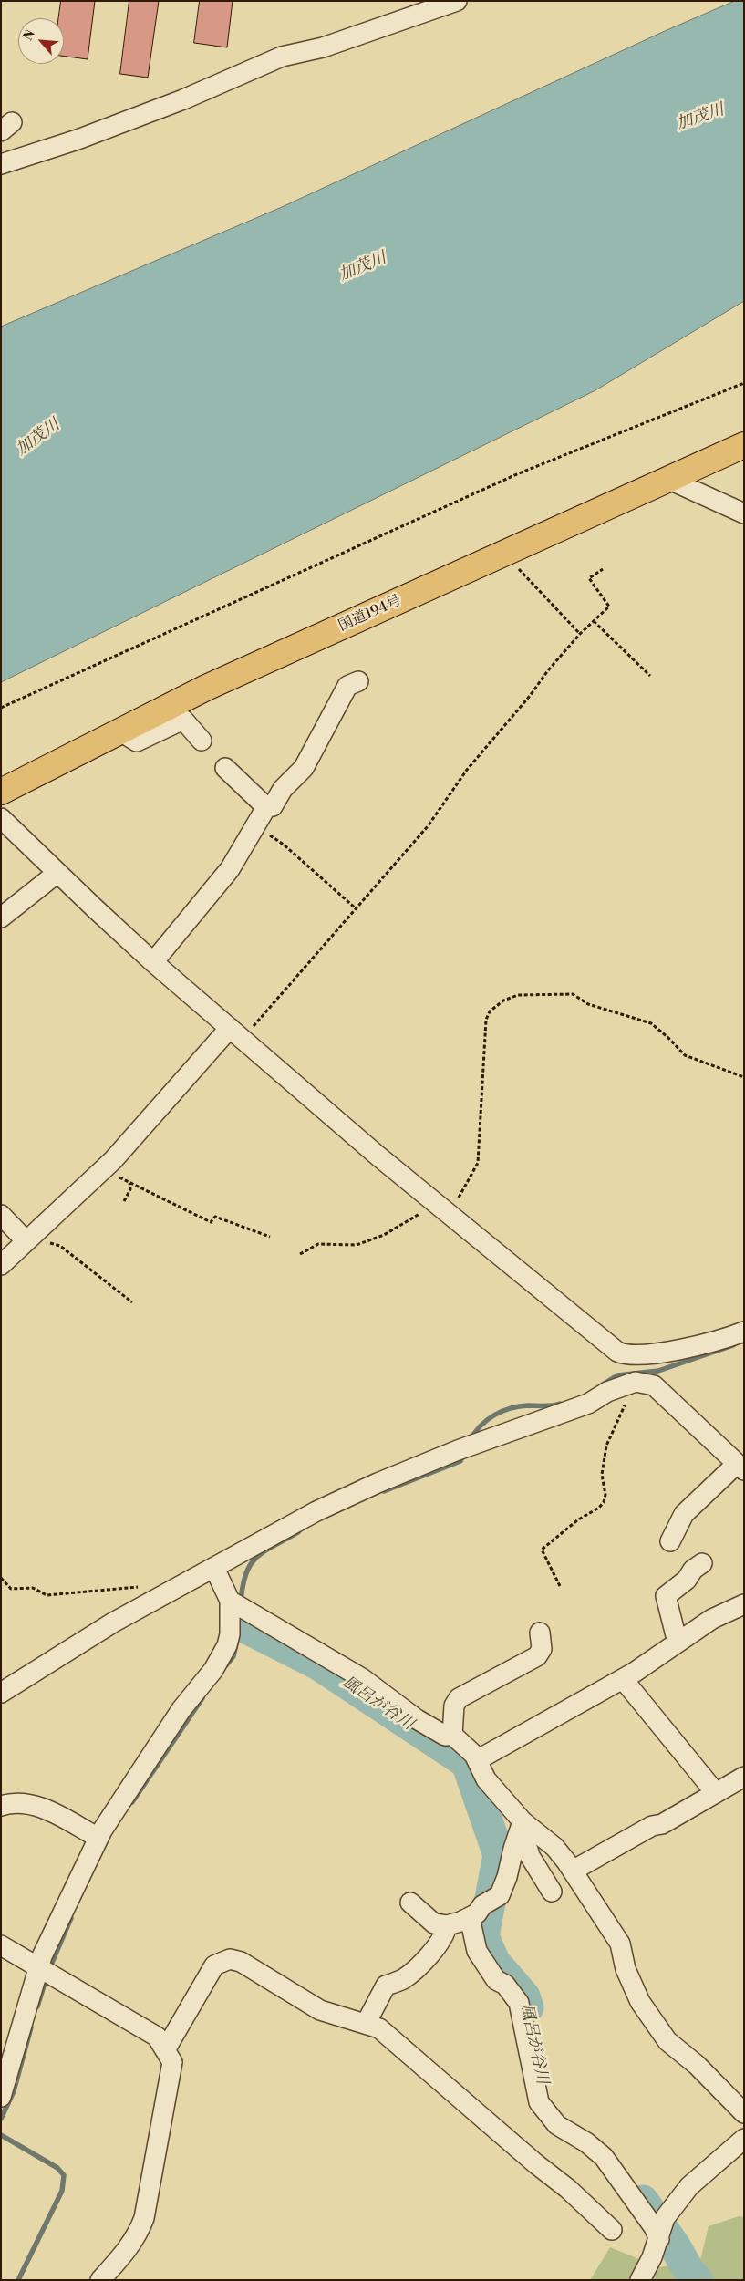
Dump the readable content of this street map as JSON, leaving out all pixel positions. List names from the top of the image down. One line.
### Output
{"streets":{"highway":["国道194号"]},"water":["加茂川","風呂が谷川"],"north":"top left"}
